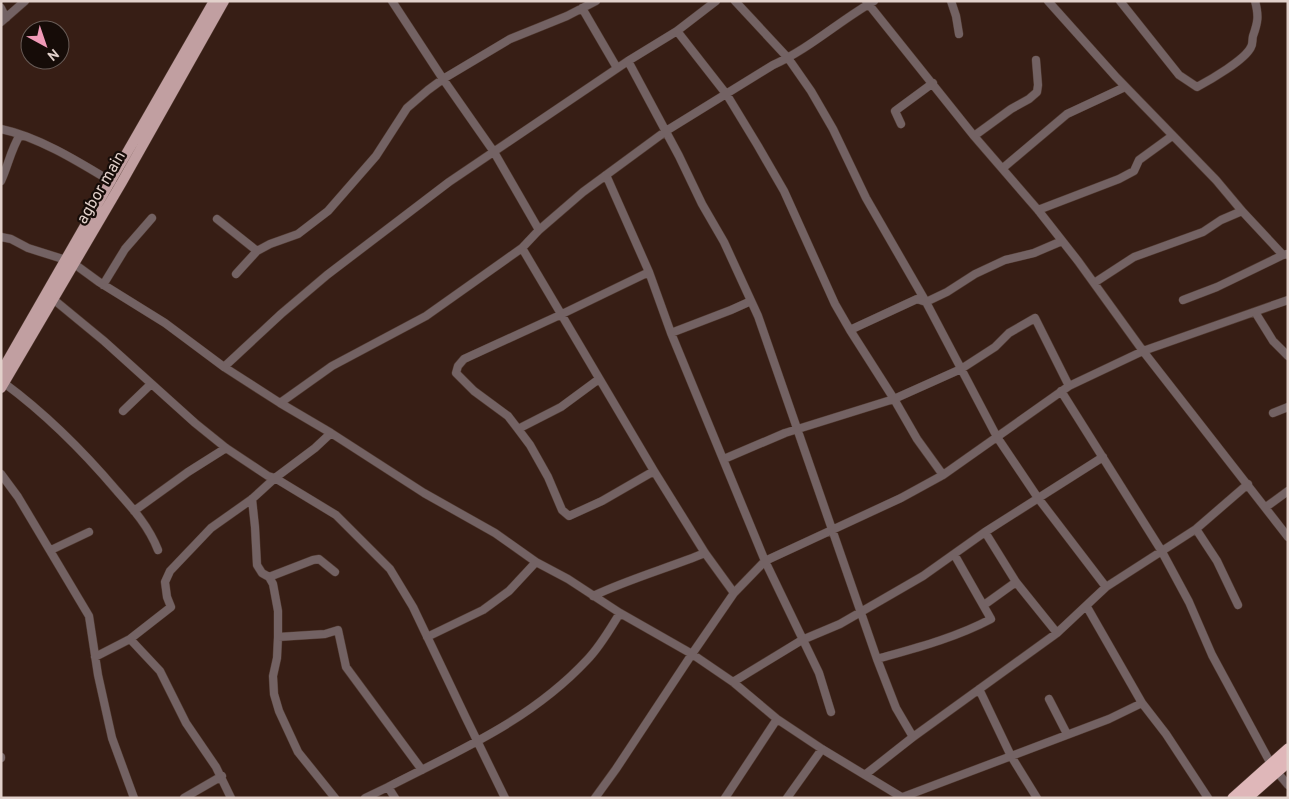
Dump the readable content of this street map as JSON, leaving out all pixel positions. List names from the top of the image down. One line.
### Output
{"streets":{"main road":["agbor main"]},"north":"bottom right"}
